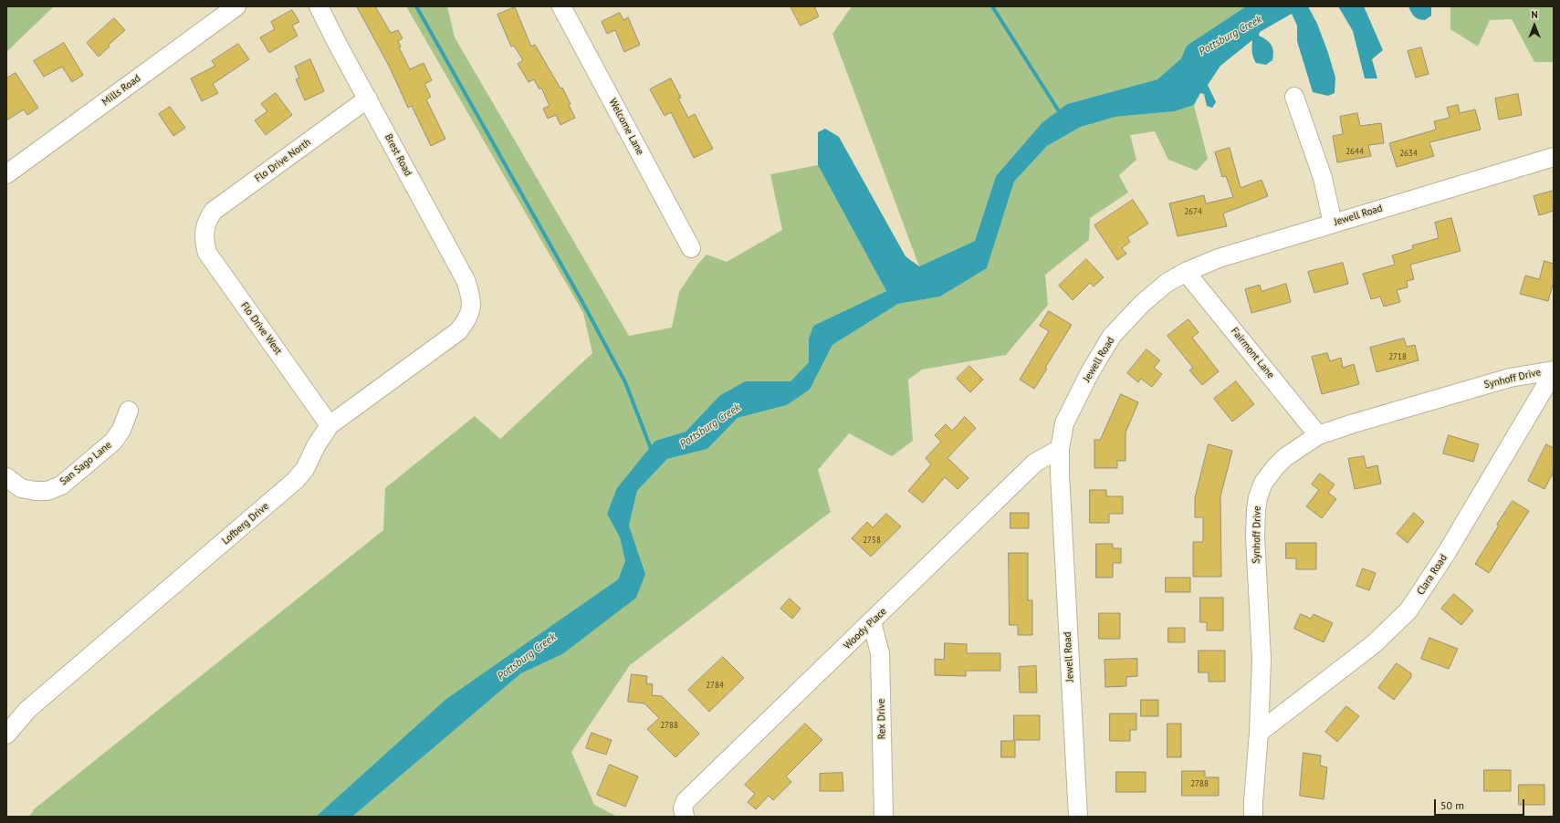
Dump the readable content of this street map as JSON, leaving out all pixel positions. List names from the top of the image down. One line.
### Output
{"streets":{"street":["Mills Road","Welcome Lane","Brest Road","Flo Drive North","Jewell Road","Flo Drive West","Fairmont Lane","Synhoff Drive","San Sago Lane","Lofberg Drive","Clara Road","Woody Place","Rex Drive"]},"crossings":[["Brest Road","Flo Drive North"],["Brest Road","Lofberg Drive"],["Flo Drive North","Flo Drive West"],["Jewell Road","Fairmont Lane"],["Jewell Road","Woody Place"],["Flo Drive West","Lofberg Drive"],["Fairmont Lane","Synhoff Drive"],["Synhoff Drive","Clara Road"],["Woody Place","Rex Drive"]],"water":["Pottsburg Creek"],"house_numbers":["2644","2634","2674","2718","2758","2784","2788","2788"],"scale_bar":"50 m","north":"top"}
